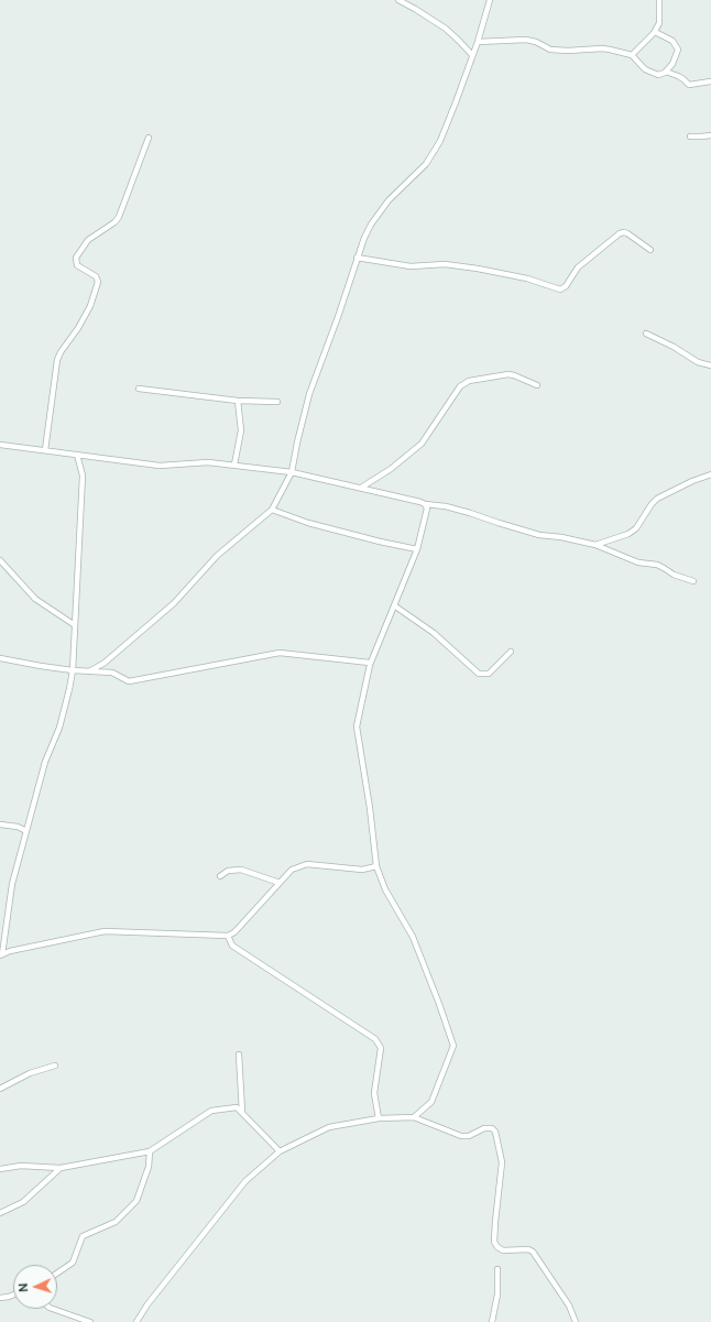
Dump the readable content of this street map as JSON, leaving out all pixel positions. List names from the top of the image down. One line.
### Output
{"north":"left"}
